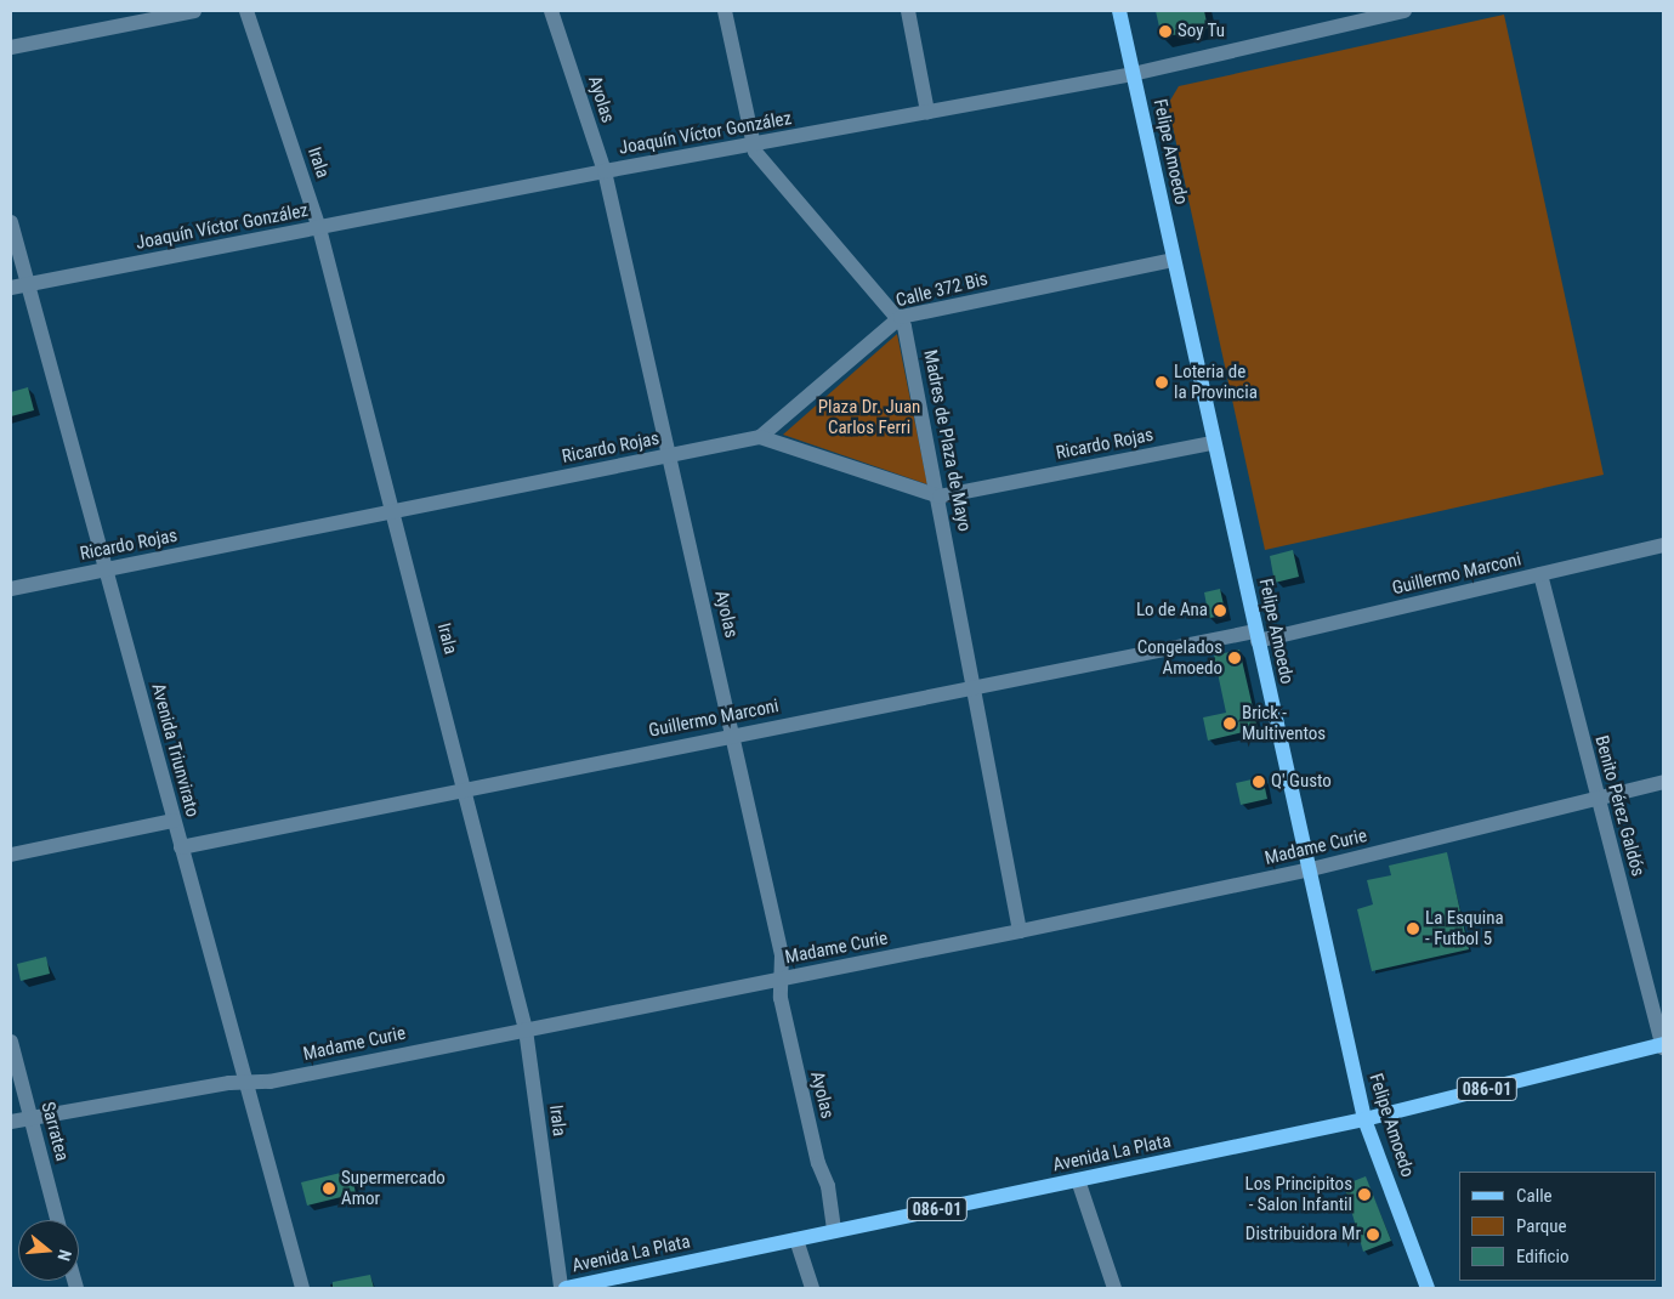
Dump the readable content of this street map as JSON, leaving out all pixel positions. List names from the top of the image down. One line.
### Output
{"streets":{"main road":["Felipe Amoedo","086-01","Avenida La Plata"],"street":["Ayolas","Joaquín Víctor González","Irala","Calle 372 Bis","Madres de Plaza de Mayo","Ricardo Rojas","Guillermo Marconi","Avenida Triunvirato","Benito Pérez Galdós","Madame Curie","Sarratea"]},"crossings":[["Ayolas","Joaquín Víctor González"],["Ayolas","Ricardo Rojas"],["Ayolas","Guillermo Marconi"],["Ayolas","Madame Curie"],["Ayolas","Avenida La Plata"],["Joaquín Víctor González","Felipe Amoedo"],["Joaquín Víctor González","Irala"],["Joaquín Víctor González","Madres de Plaza de Mayo"],["Joaquín Víctor González","Avenida Triunvirato"],["Felipe Amoedo","Calle 372 Bis"],["Felipe Amoedo","Ricardo Rojas"],["Felipe Amoedo","Guillermo Marconi"],["Felipe Amoedo","Madame Curie"],["Felipe Amoedo","Avenida La Plata"],["Irala","Ricardo Rojas"],["Irala","Guillermo Marconi"],["Irala","Madame Curie"],["Irala","Avenida La Plata"],["Calle 372 Bis","Madres de Plaza de Mayo"],["Calle 372 Bis","Ricardo Rojas"],["Madres de Plaza de Mayo","Ricardo Rojas"],["Madres de Plaza de Mayo","Guillermo Marconi"],["Madres de Plaza de Mayo","Madame Curie"],["Ricardo Rojas","Avenida Triunvirato"],["Guillermo Marconi","Avenida Triunvirato"],["Guillermo Marconi","Benito Pérez Galdós"],["Avenida Triunvirato","Madame Curie"],["Benito Pérez Galdós","Madame Curie"],["Benito Pérez Galdós","Avenida La Plata"],["Madame Curie","Sarratea"]],"parks":["Plaza Dr. Juan Carlos Ferri"],"places":["Soy Tu","Loteria de la Provincia","Lo de Ana","Congelados Amoedo","Brick - Multiventos","Q' Gusto","La Esquina - Futbol 5","Supermercado Amor","Los Principitos - Salon Infantil","Distribuidora Mr"],"legend":["Calle","Parque","Edificio"],"north":"right"}
